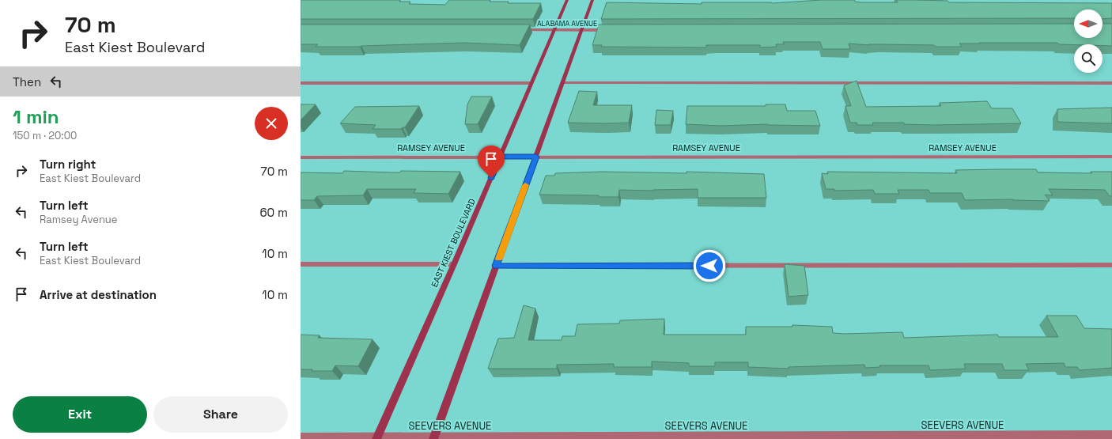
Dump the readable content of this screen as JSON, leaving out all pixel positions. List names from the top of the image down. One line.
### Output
{"streets":{"main road":["EAST KIEST BOULEVARD"],"street":["ALABAMA AVENUE","RAMSEY AVENUE","SEEVERS AVENUE"]},"crossings":[["ALABAMA AVENUE","EAST KIEST BOULEVARD"],["RAMSEY AVENUE","EAST KIEST BOULEVARD"],["EAST KIEST BOULEVARD","SEEVERS AVENUE"]],"north":"left","page":{"turn":["70 m","East Kiest Boulevard"],"then":"Then","heading":["1 min","150 m · 20:00"],"list":[{"name":"Turn right","note":"East Kiest Boulevard","value":"70 m"},{"name":"Turn left","note":"Ramsey Avenue","value":"60 m"},{"name":"Turn left","note":"East Kiest Boulevard","value":"10 m"},{"name":"Arrive at destination","value":"10 m"}],"buttons":["Exit","Share"]}}
